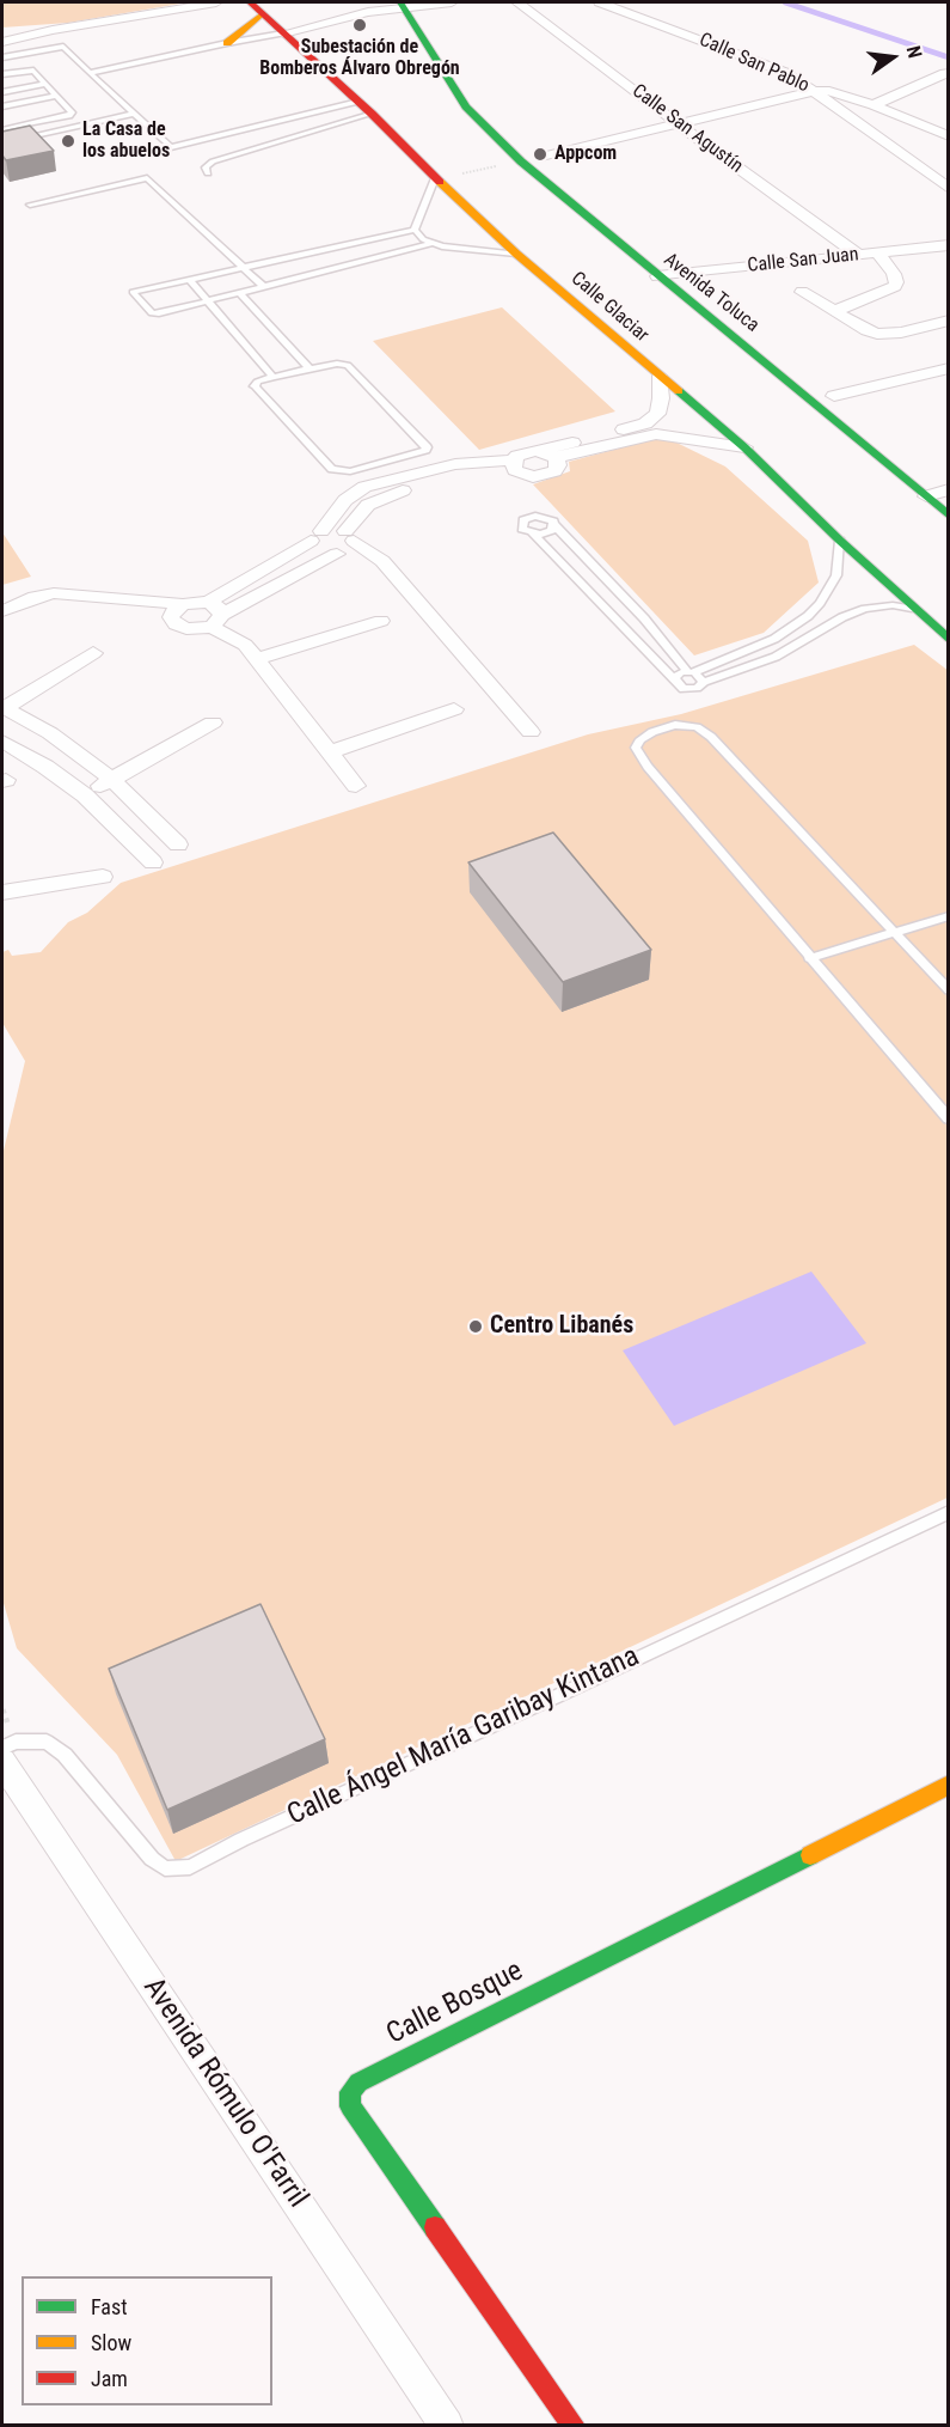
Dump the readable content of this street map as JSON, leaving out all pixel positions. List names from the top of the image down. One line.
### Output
{"streets":{"street":["Calle San Pablo","Calle San Agustín","Calle San Juan","Avenida Toluca","Calle Glaciar","Calle Bosque","Avenida Rómulo O'Farril"],"lane":["Calle Ángel María Garibay Kintana"]},"crossings":[["Calle San Agustín","Calle San Juan"],["Calle San Juan","Avenida Toluca"],["Calle Ángel María Garibay Kintana","Avenida Rómulo O'Farril"]],"places":["Subestación de Bomberos Álvaro Obregón","La Casa de los abuelos","Appcom","Centro Libanés"],"legend":["Fast","Slow","Jam"],"north":"right"}
